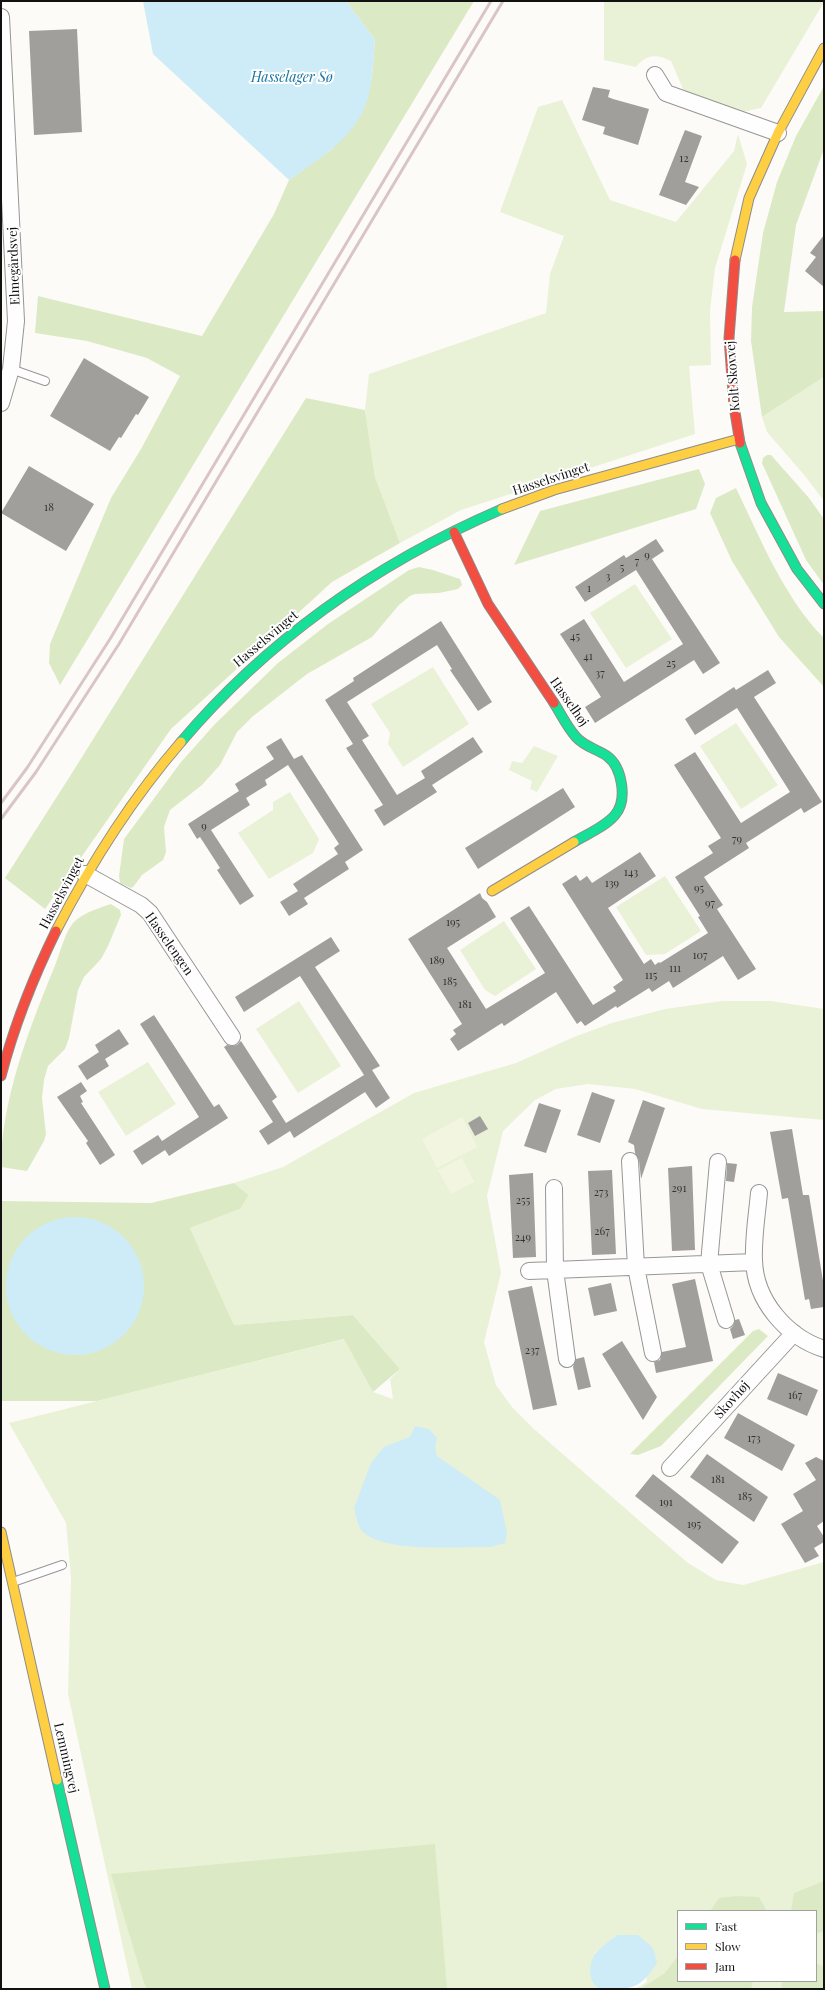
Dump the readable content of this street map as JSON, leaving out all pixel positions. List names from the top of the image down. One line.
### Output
{"streets":{"street":["Elmegårdsvej","Kolt Skovvej","Hasselsvinget","Hasselhøj","Hasselengen","Skovhøj","Lemmingvej"]},"crossings":[["Kolt Skovvej","Hasselsvinget"],["Hasselsvinget","Hasselhøj"],["Hasselsvinget","Hasselengen"]],"water":["Hasselager Sø"],"house_numbers":["12","18","9","7","5","3","1","45","41","25","37","9","79","143","139","95","97","195","107","189","111","115","185","181","291","273","255","267","249","237","167","173","181","185","191","195"],"legend":["Fast","Slow","Jam"]}
